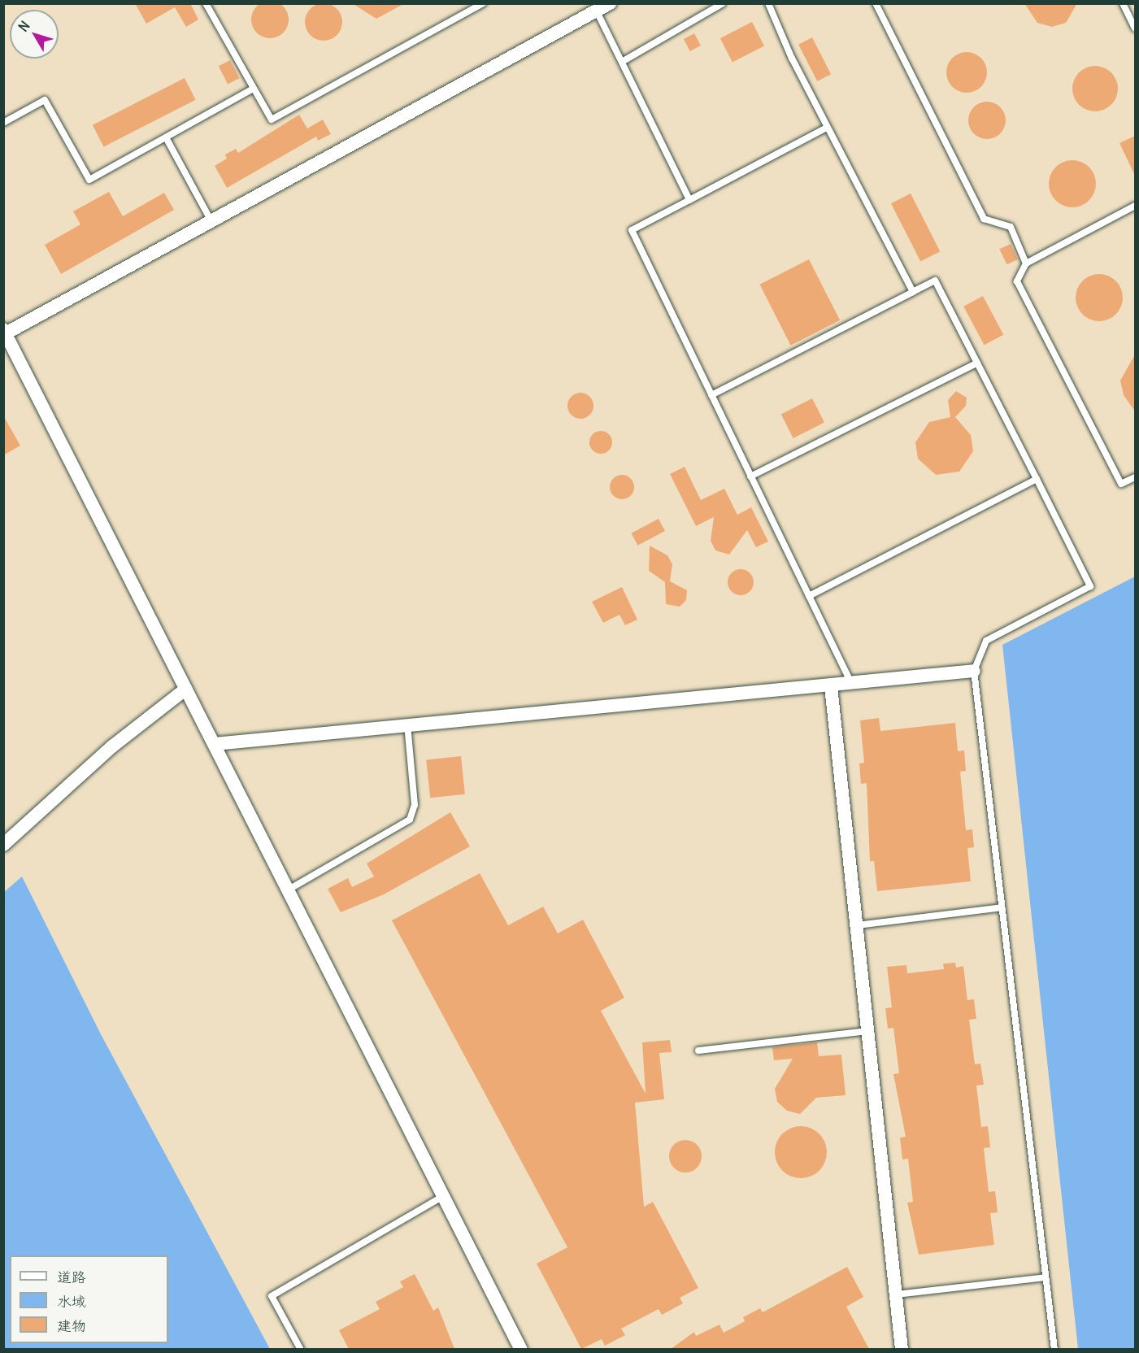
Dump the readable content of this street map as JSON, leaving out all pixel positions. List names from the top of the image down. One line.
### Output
{"legend":["道路","水域","建物"],"north":"top left"}
